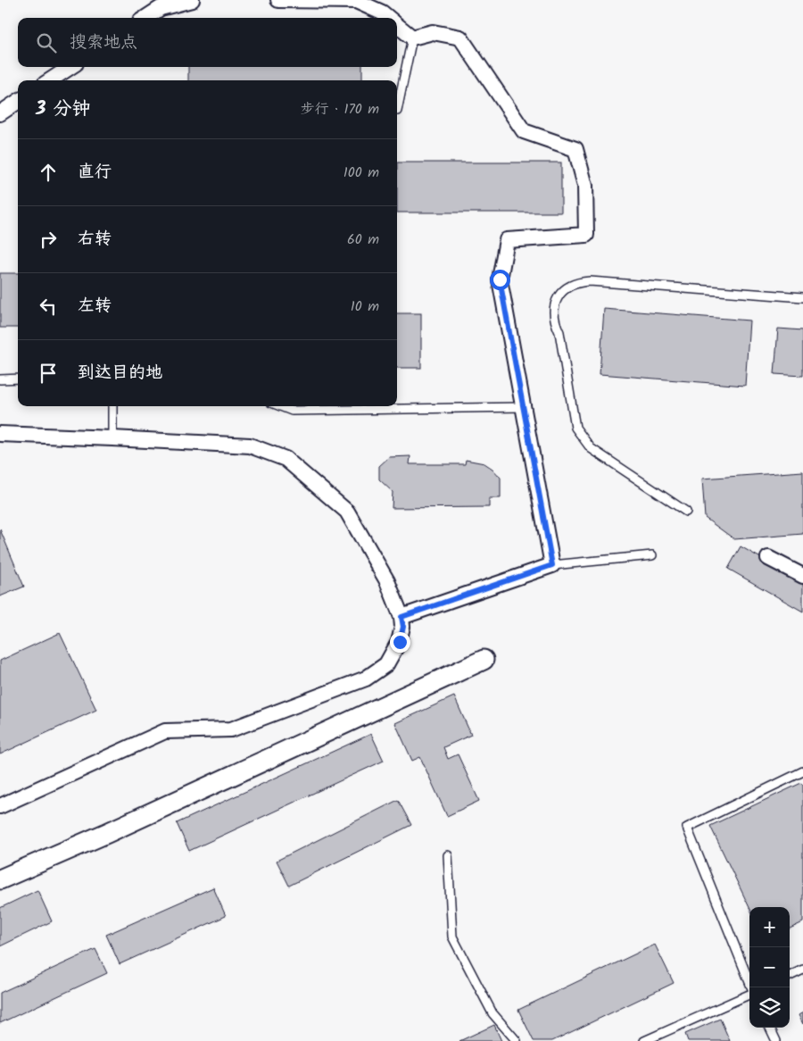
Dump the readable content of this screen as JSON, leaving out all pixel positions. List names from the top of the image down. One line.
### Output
{"page":{"search":"搜索地点","heading":["3 分钟","步行 · 170 m"],"list":[["直行","100 m"],["右转","60 m"],["左转","10 m"],"到达目的地"],"map_buttons":["+","−"]}}
